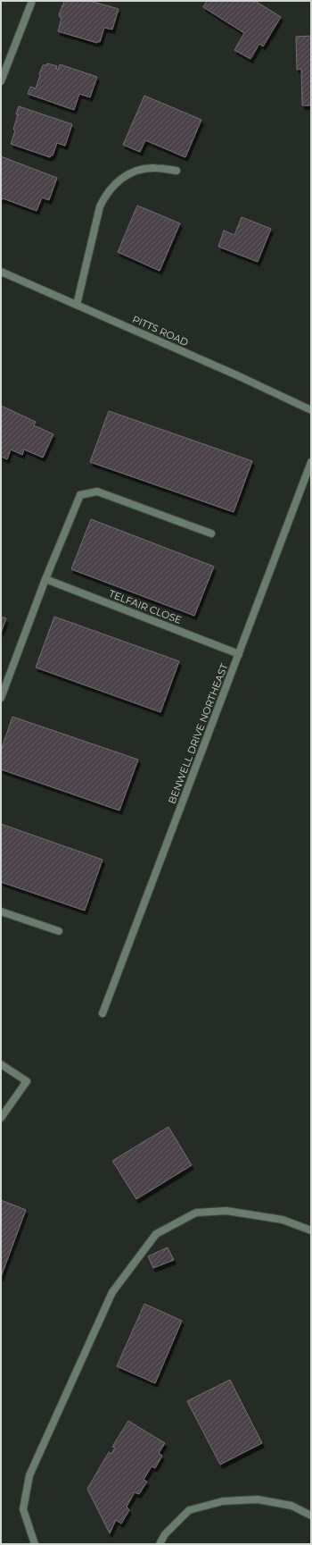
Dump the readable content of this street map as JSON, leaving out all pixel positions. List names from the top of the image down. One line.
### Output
{"streets":{"street":["PITTS ROAD","TELFAIR CLOSE","BENWELL DRIVE NORTHEAST"]},"crossings":[["TELFAIR CLOSE","BENWELL DRIVE NORTHEAST"]]}
